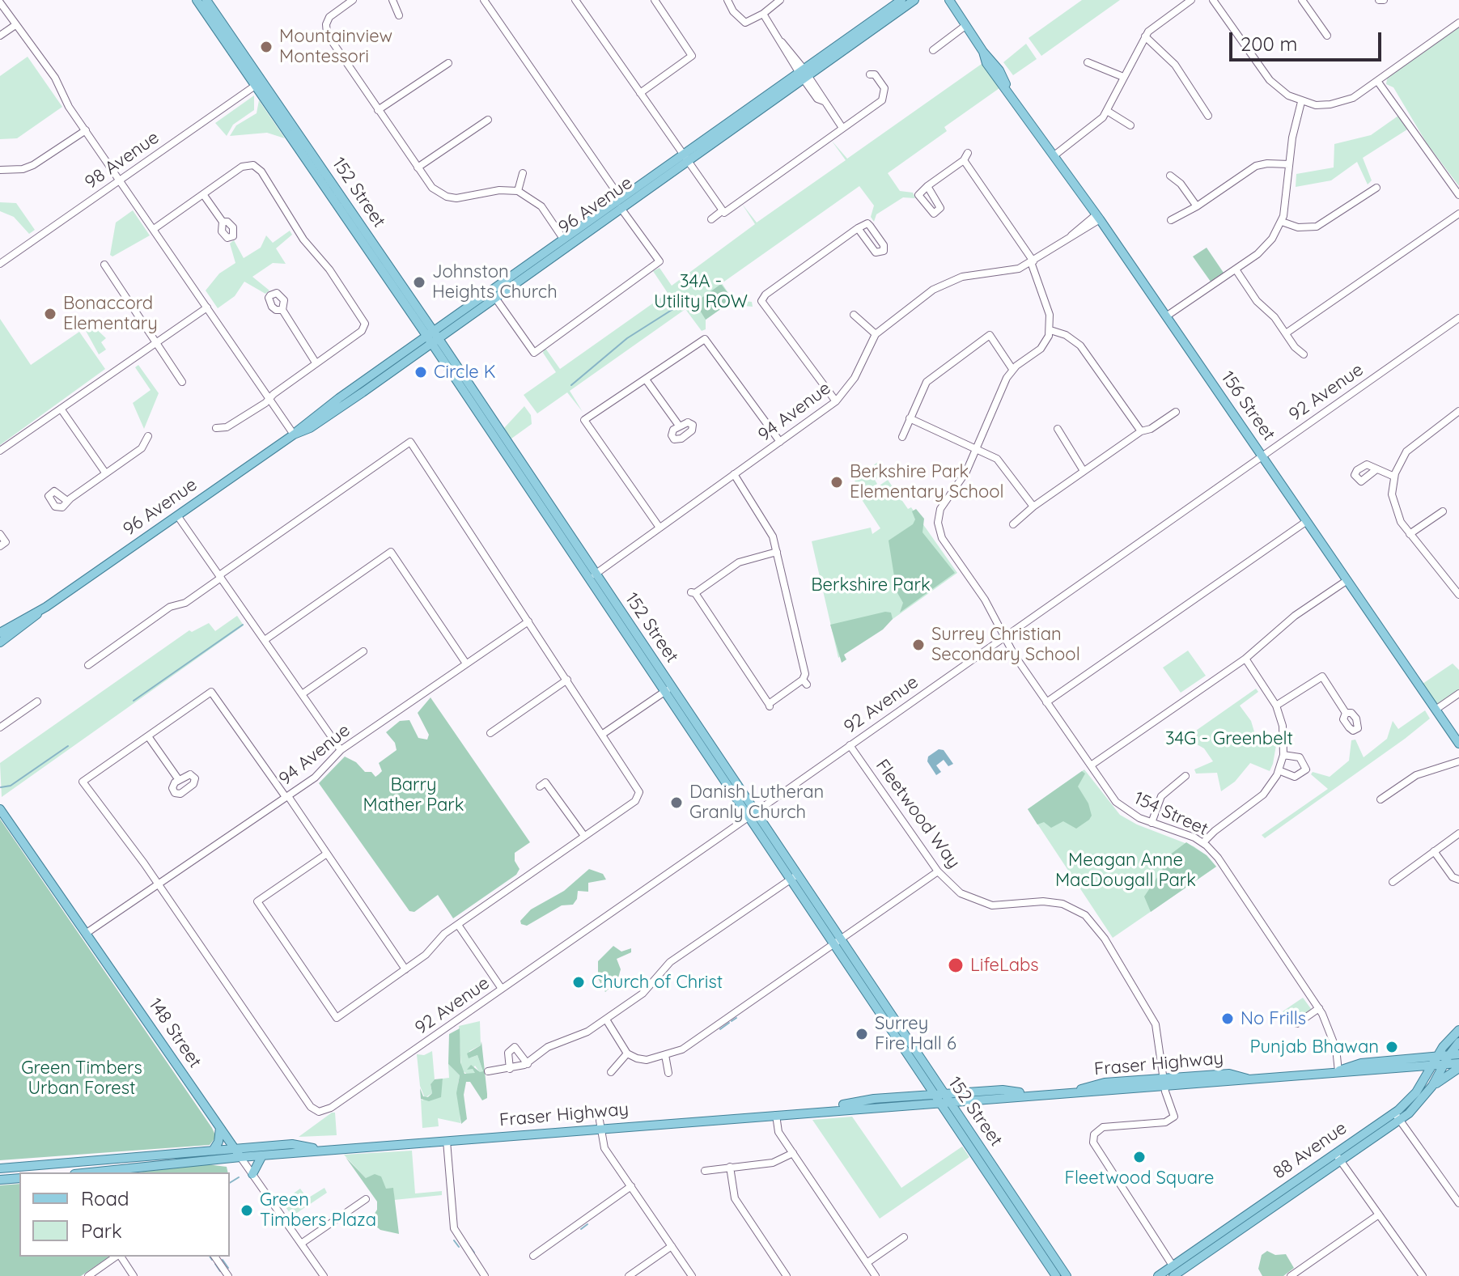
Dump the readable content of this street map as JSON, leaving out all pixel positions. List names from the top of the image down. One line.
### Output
{"streets":{"main road":["152 Street","96 Avenue","156 Street","148 Street","Fraser Highway","88 Avenue"],"street":["98 Avenue","92 Avenue","94 Avenue","Fleetwood Way","154 Street"]},"crossings":[["98 Avenue","152 Street"],["152 Street","96 Avenue"],["152 Street","92 Avenue"],["152 Street","94 Avenue"],["152 Street","Fraser Highway"],["92 Avenue","156 Street"],["92 Avenue","94 Avenue"],["92 Avenue","Fleetwood Way"],["92 Avenue","154 Street"],["156 Street","94 Avenue"],["94 Avenue","148 Street"],["Fleetwood Way","Fraser Highway"],["Fleetwood Way","88 Avenue"],["154 Street","Fraser Highway"],["148 Street","Fraser Highway"],["Fraser Highway","88 Avenue"]],"parks":["34A - Utility ROW","Berkshire Park","34G - Greenbelt","Barry Mather Park","Meagan Anne MacDougall Park","Green Timbers Urban Forest"],"places":["Mountainview Montessori","Johnston Heights Church","Bonaccord Elementary","Circle K","Berkshire Park Elementary School","Surrey Christian Secondary School","Danish Lutheran Granly Church","LifeLabs","Church of Christ","No Frills","Surrey Fire Hall 6","Punjab Bhawan","Fleetwood Square","Green Timbers Plaza"],"legend":["Road","Park"],"scale_bar":"200 m"}
